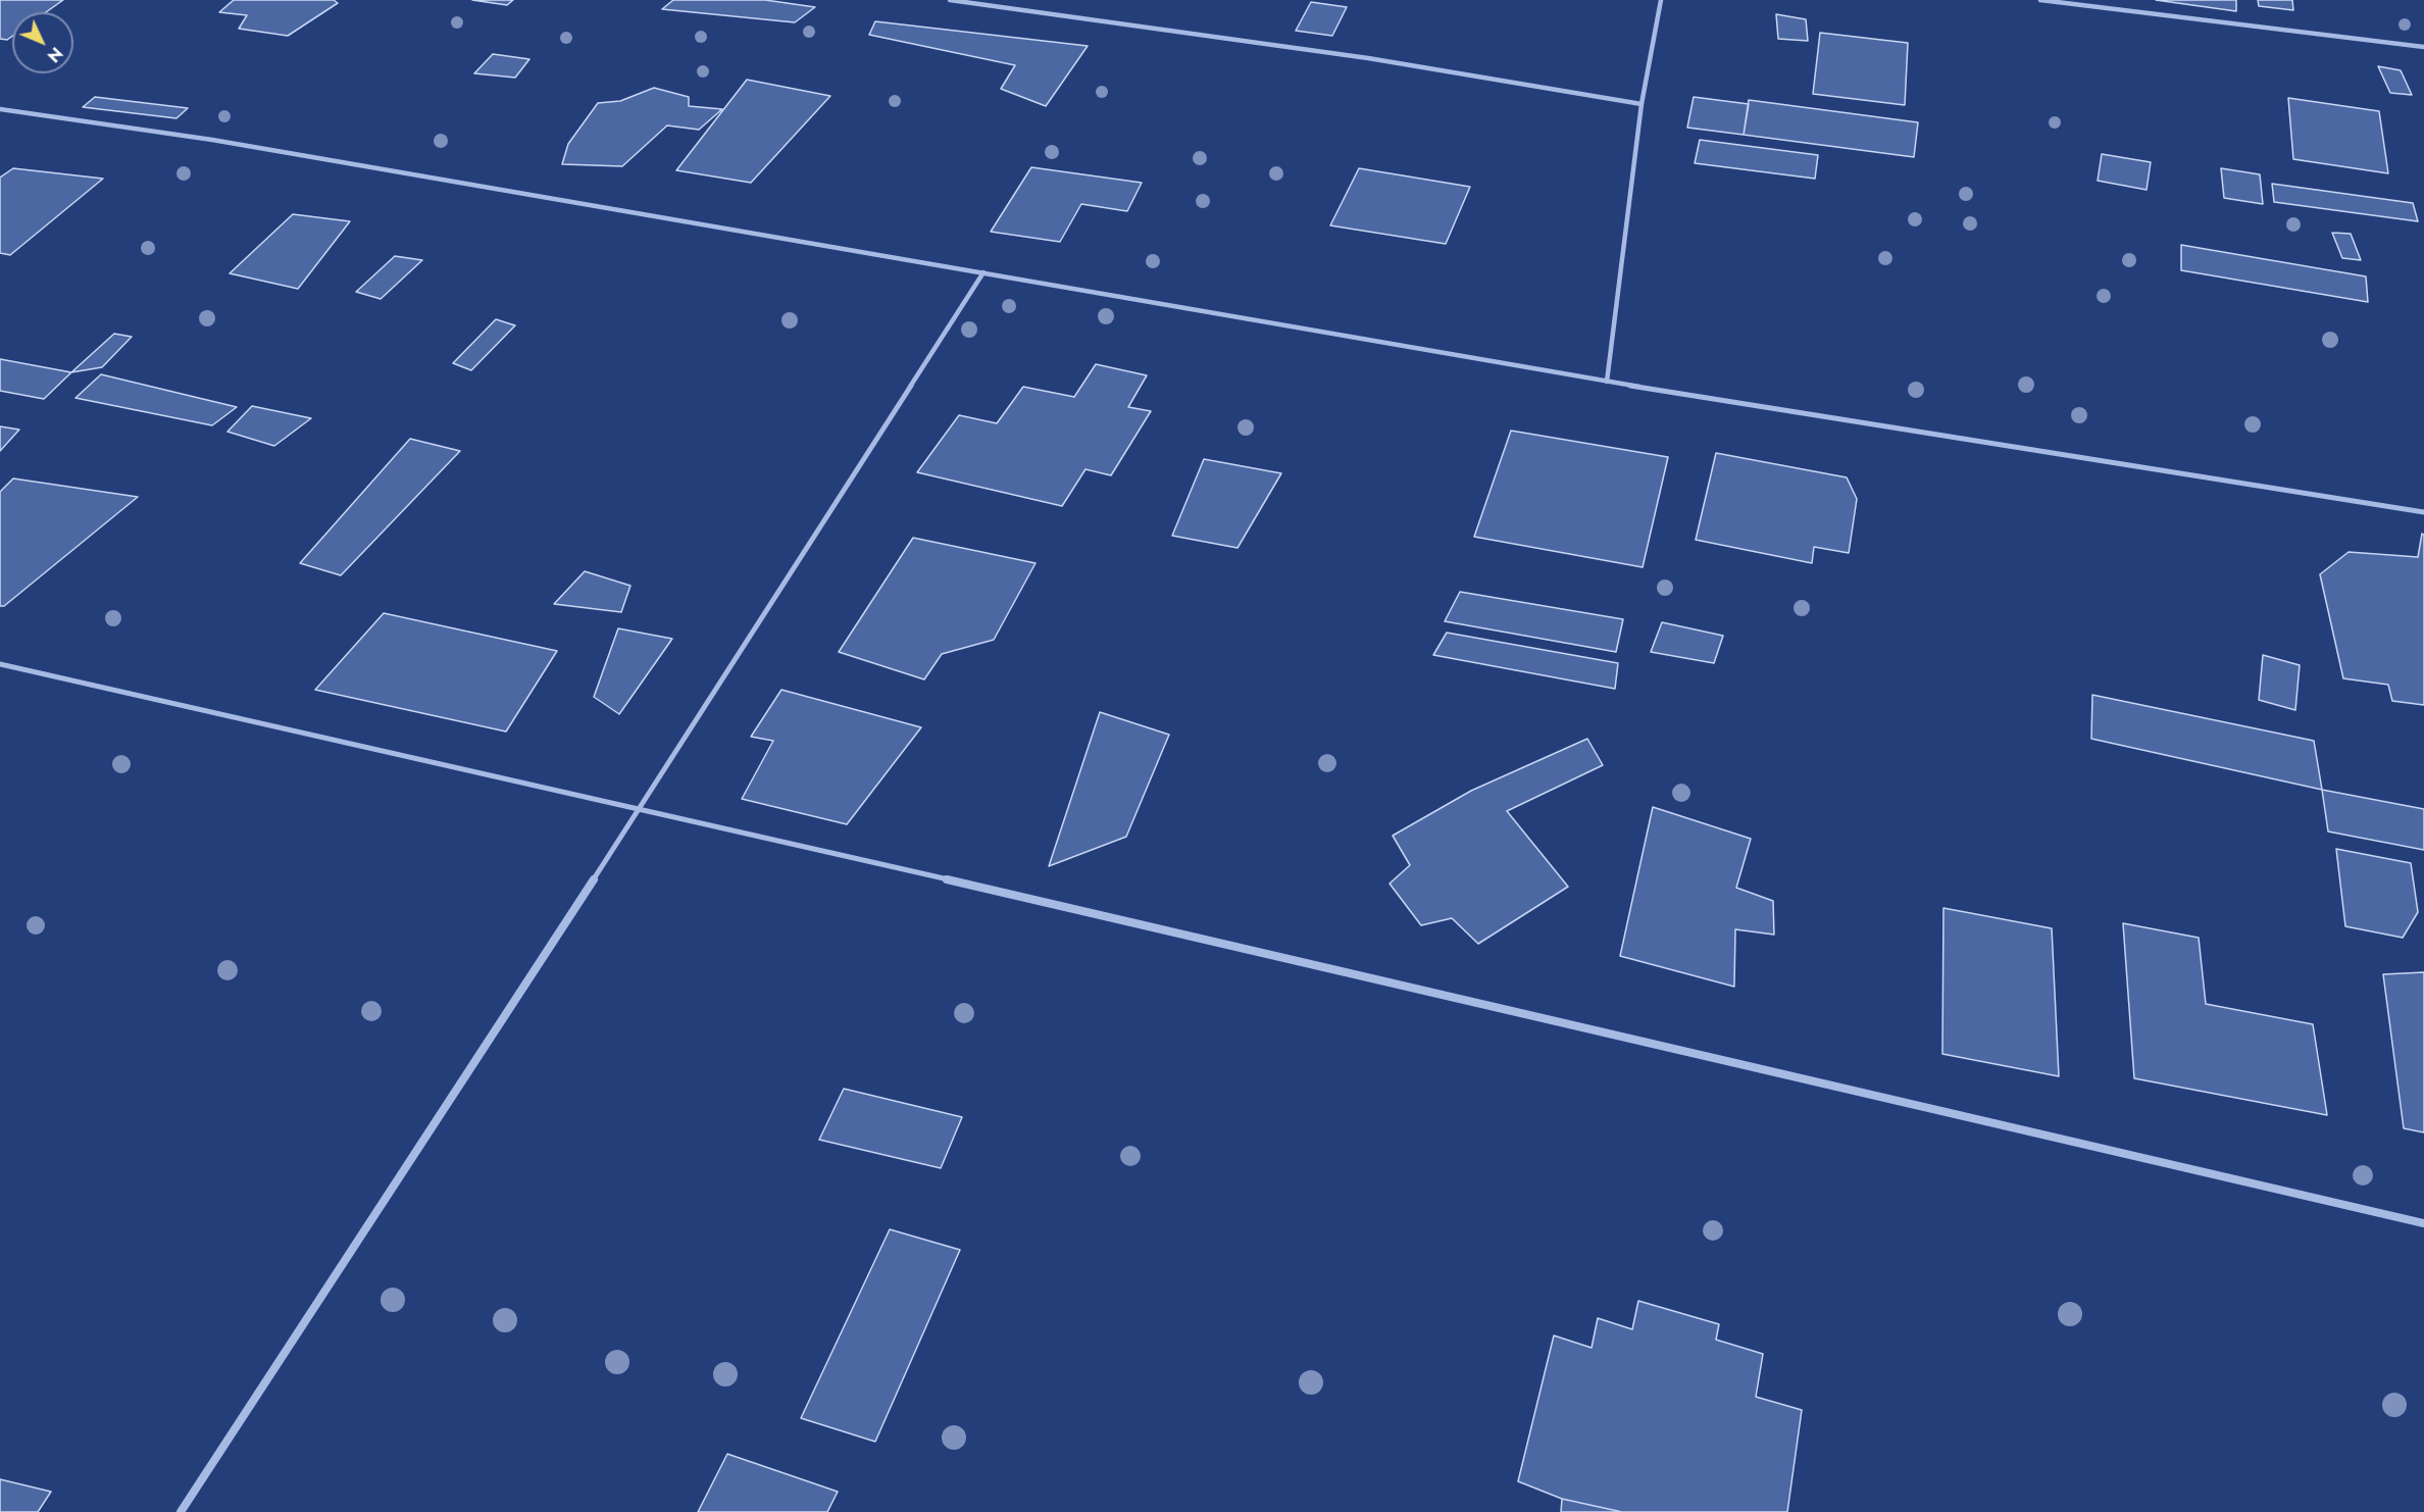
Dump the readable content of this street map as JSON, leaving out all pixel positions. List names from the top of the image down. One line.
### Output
{"north":"bottom right"}
